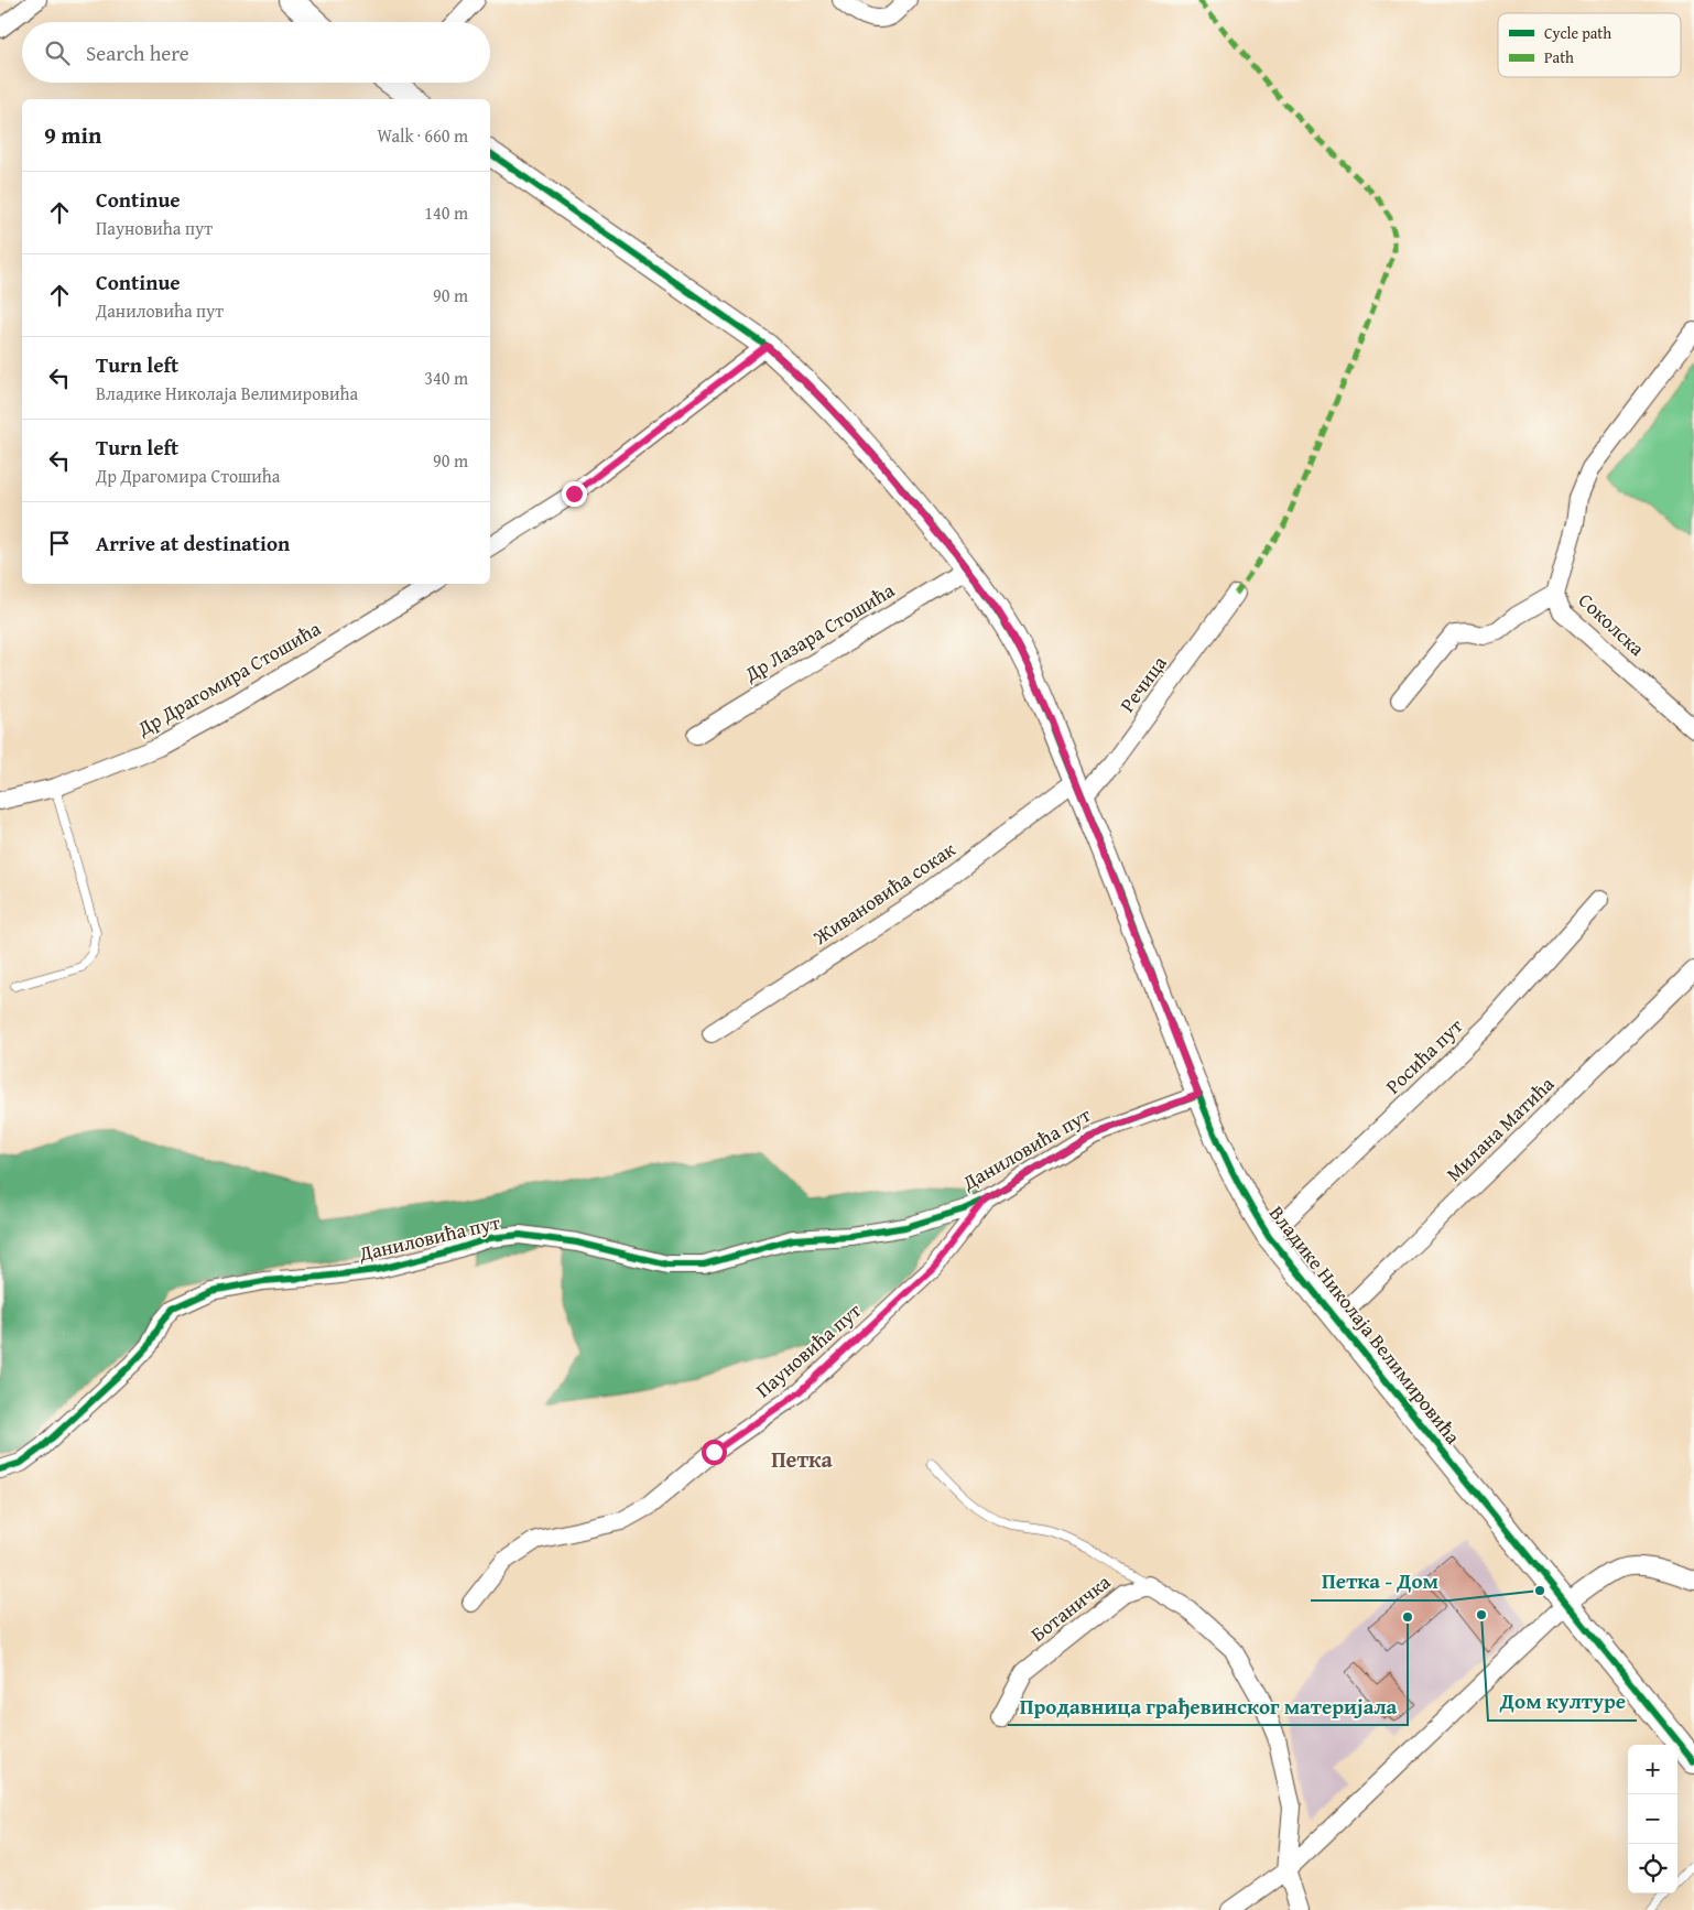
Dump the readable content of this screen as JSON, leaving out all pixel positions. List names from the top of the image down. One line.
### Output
{"streets":{"street":["Соколска","Др Лазара Стошића","Др Драгомира Стошића","Речица","Живановића сокак","Росића пут","Милана Матића","Даниловића пут","Владике Николаја Велимировића","Пауновића пут","Ботаничка"]},"crossings":[["Др Лазара Стошића","Владике Николаја Велимировића"],["Речица","Живановића сокак"],["Речица","Владике Николаја Велимировића"],["Живановића сокак","Владике Николаја Велимировића"],["Росића пут","Владике Николаја Велимировића"],["Милана Матића","Владике Николаја Велимировића"],["Даниловића пут","Владике Николаја Велимировића"],["Даниловића пут","Пауновића пут"]],"districts":["Петка"],"places":["Петка - Дом","Дом културе","Продавница грађевинског материјала"],"legend":["Cycle path","Path"],"page":{"search":"Search here","heading":["9 min","Walk · 660 m"],"list":[["Continue","Пауновића пут","140 m"],["Continue","Даниловића пут","90 m"],["Turn left","Владике Николаја Велимировића","340 m"],["Turn left","Др Драгомира Стошића","90 m"],"Arrive at destination"],"map_buttons":["+","−"]}}
